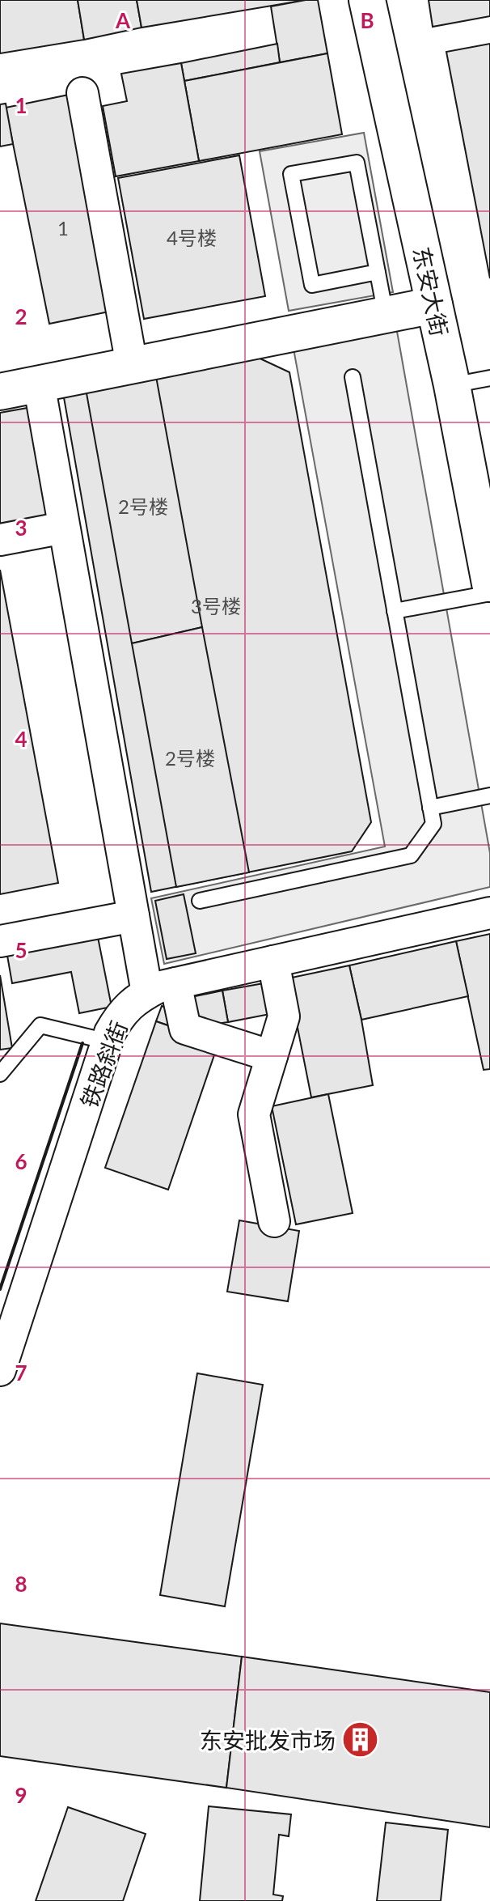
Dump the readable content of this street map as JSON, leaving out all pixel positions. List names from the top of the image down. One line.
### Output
{"streets":{"main road":["东安大街"],"street":["铁路斜街"]},"places":{"building":["东安批发市场"]},"house_numbers":["1","4号楼","2号楼","3号楼","2号楼"],"grid":{"columns":["A","B"],"rows":["1","2","3","4","5","6","7","8","9"]}}
